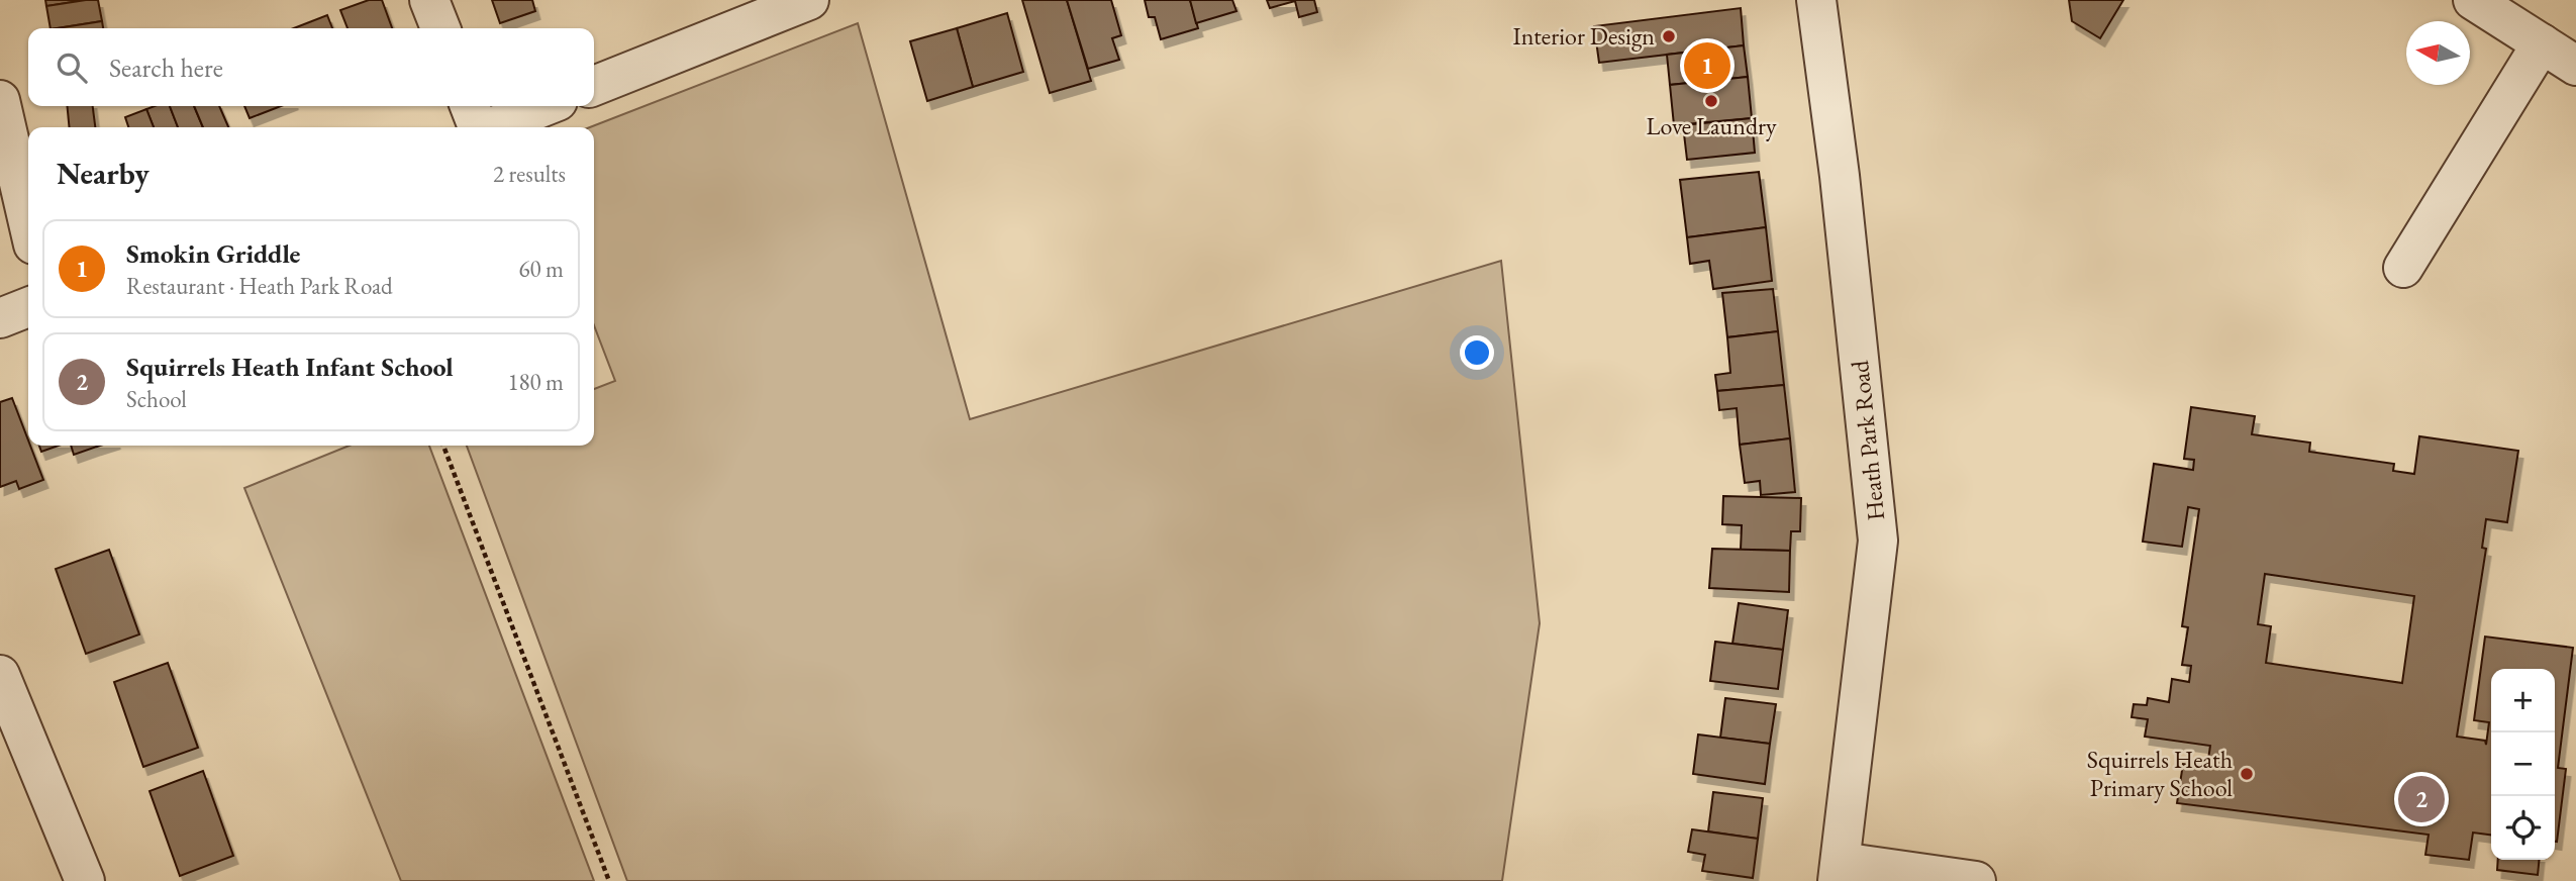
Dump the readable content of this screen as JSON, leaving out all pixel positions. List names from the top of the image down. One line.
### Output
{"streets":{"street":["Heath Park Road"]},"places":["Interior Design","Love Laundry","Squirrels Heath Primary School"],"north":"left","page":{"search":"Search here","pins":["1","2"],"heading":["Nearby","2 results"],"list":[{"mark":"1","name":"Smokin Griddle","note":"Restaurant · Heath Park Road","value":"60 m"},{"mark":"2","name":"Squirrels Heath Infant School","note":"School","value":"180 m"}],"map_buttons":["+","−"]}}
